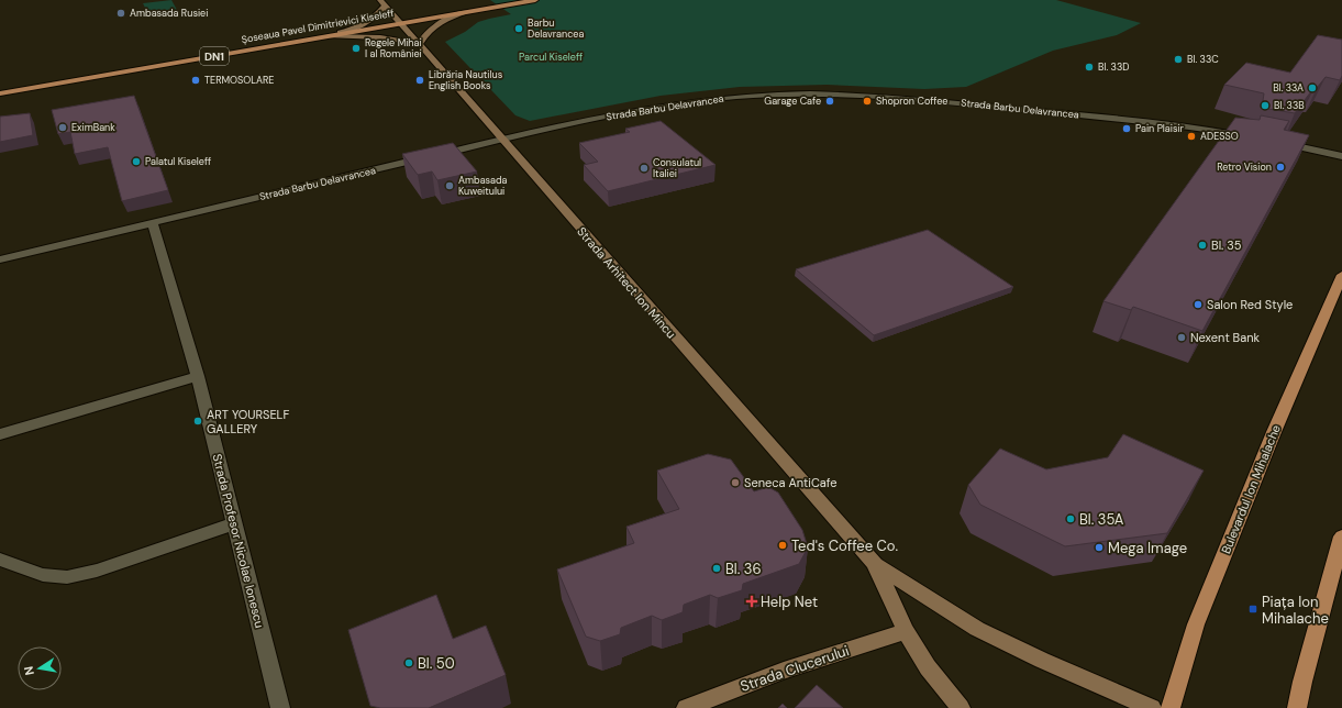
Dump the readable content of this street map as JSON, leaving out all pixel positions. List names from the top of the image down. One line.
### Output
{"streets":{"main road":["Șoseaua Pavel Dimitrievici Kiseleff","DN1","Strada Arhitect Ion Mincu","Bulevardul Ion Mihalache","Strada Clucerului"],"street":["Strada Barbu Delavrancea","Strada Profesor Nicolae Ionescu"]},"crossings":[["Șoseaua Pavel Dimitrievici Kiseleff","Strada Arhitect Ion Mincu"],["Strada Barbu Delavrancea","Strada Arhitect Ion Mincu"],["Strada Barbu Delavrancea","Strada Profesor Nicolae Ionescu"],["Strada Arhitect Ion Mincu","Strada Clucerului"]],"parks":["Parcul Kiseleff"],"places":{"other":["Ambasada Rusiei","Barbu Delavrancea","Regele Mihai I al României","Bl. 33C","Bl. 33D","TERMOSOLARE","Librăria Nautilus English Books","Bl. 33A","Garage Cafe","Shopron Coffee","Bl. 33B","EximBank","Pain Plaisir","ADESSO","Palatul Kiseleff","Retro Vision","Consulatul Italiei","Ambasada Kuweitului","Bl. 35","Salon Red Style","Nexent Bank","ART YOURSELF GALLERY","Seneca AntiCafe","Bl. 35A","Ted's Coffee Co.","Mega Image","Bl. 36","Bl. 50"],"health":["Help Net"],"transit":["Piața Ion Mihalache"]},"north":"left"}
